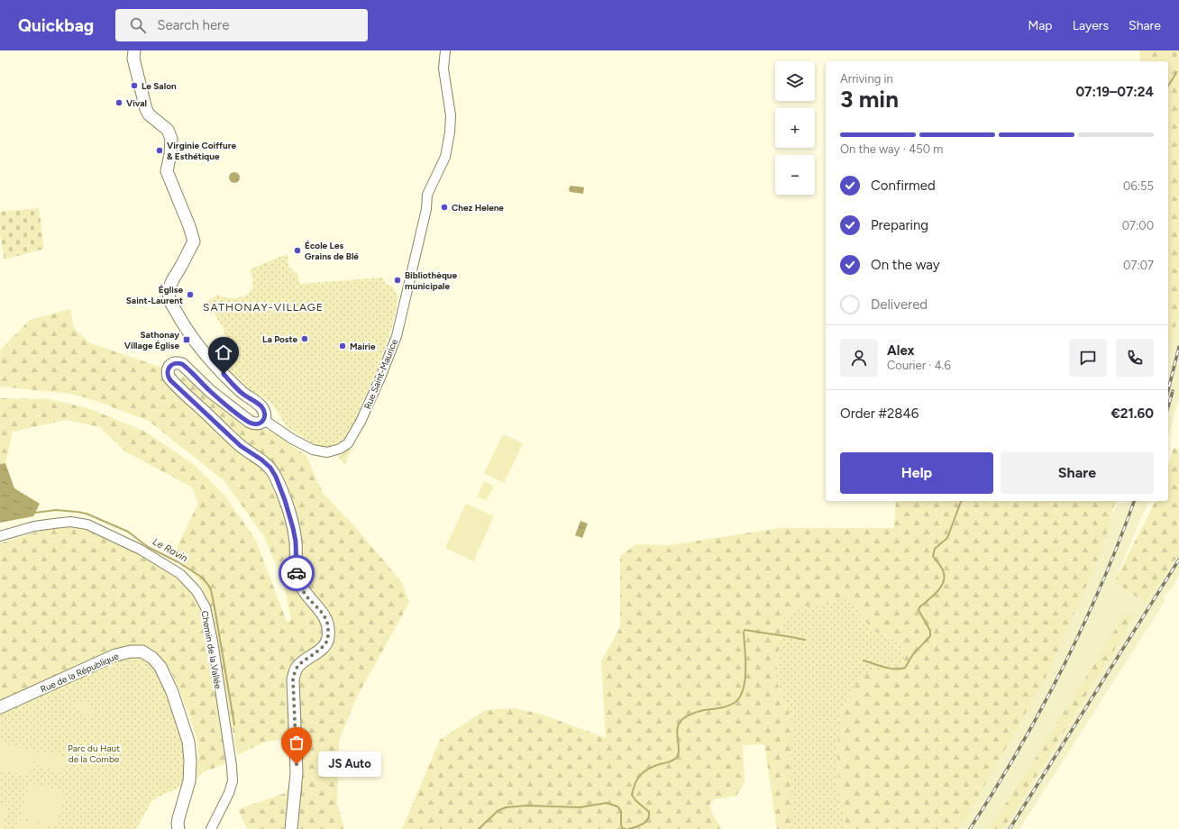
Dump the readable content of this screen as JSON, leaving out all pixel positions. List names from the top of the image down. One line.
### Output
{"streets":{"main road":["Rue de la République"],"street":["Rue Saint-Maurice","Chemin de la Vallée"]},"districts":["SATHONAY-VILLAGE"],"water":["Le Ravin"],"parks":["Parc du Haut de la Combe"],"places":{"other":["Le Salon","Vival","Virginie Coiffure & Esthétique","Chez Helene","École Les Grains de Blé","Bibliothèque municipale","Église Saint-Laurent","La Poste","Mairie","JS Auto"],"transit":["Sathonay Village Église"]},"page":{"header":"Quickbag","search":"Search here","nav":["Map","Layers","Share"],"map_buttons":["+","−"],"heading":["3 min","Arriving in","07:19–07:24"],"panel":["Alex","Courier · 4.6","Order #2846","€21.60"],"bar":"On the way · 450 m","list":[["Confirmed","06:55"],["Preparing","07:00"],["On the way","07:07"],"Delivered"],"buttons":["Help","Share"],"bubble":"JS Auto"}}
